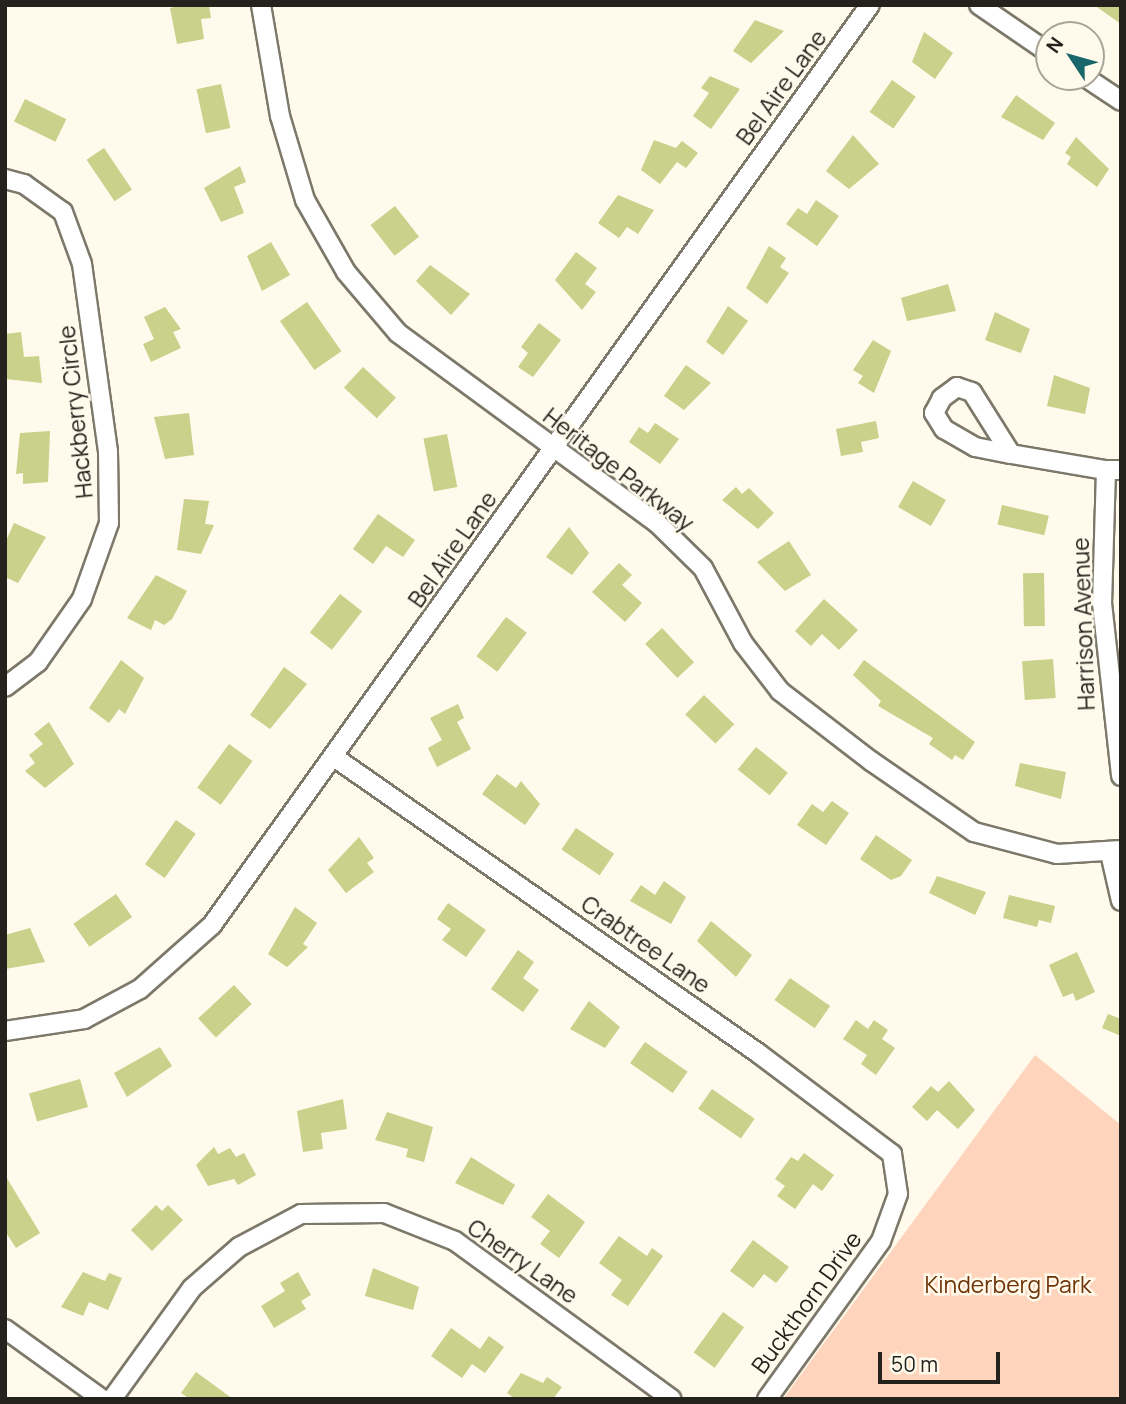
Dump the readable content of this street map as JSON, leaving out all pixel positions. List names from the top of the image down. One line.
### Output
{"streets":{"street":["Bel Aire Lane","Hackberry Circle","Heritage Parkway","Harrison Avenue","Crabtree Lane","Cherry Lane","Buckthorn Drive"]},"crossings":[["Bel Aire Lane","Heritage Parkway"],["Bel Aire Lane","Crabtree Lane"],["Crabtree Lane","Buckthorn Drive"]],"parks":["Kinderberg Park"],"scale_bar":"50 m","north":"top left"}
